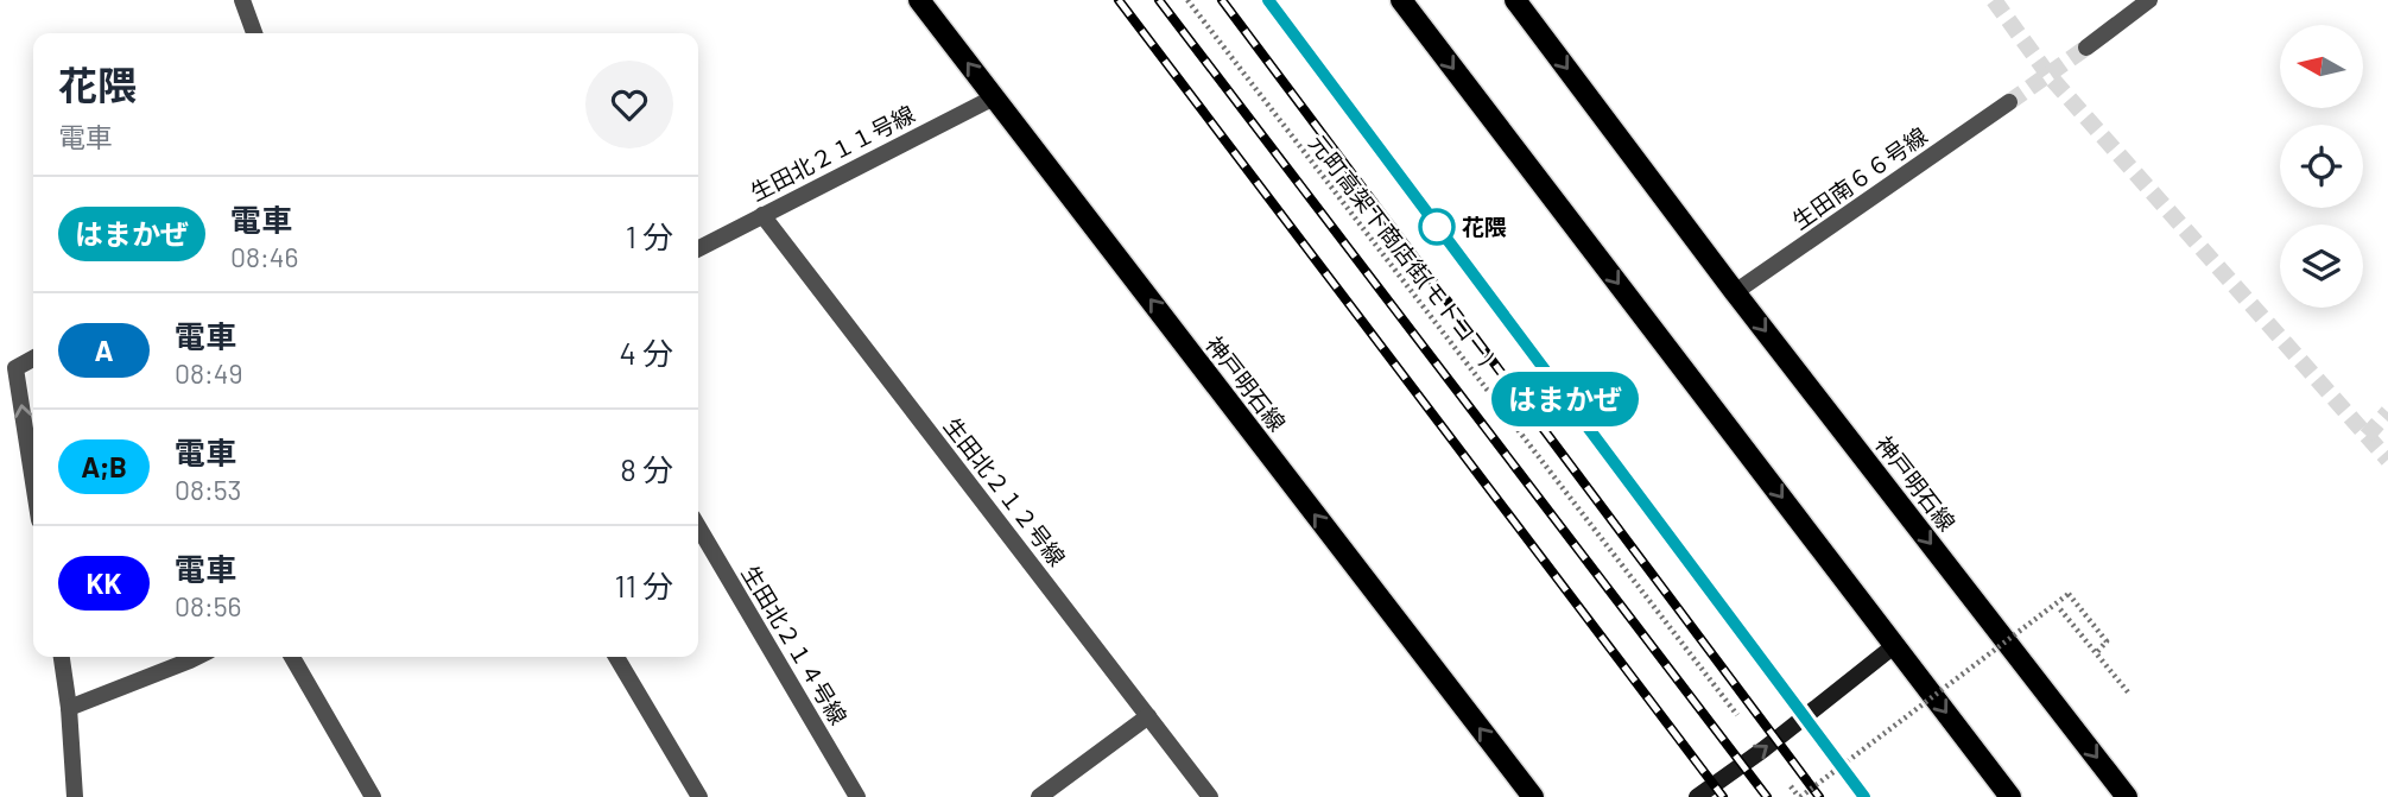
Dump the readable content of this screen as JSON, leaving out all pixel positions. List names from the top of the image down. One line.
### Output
{"streets":{"main road":["神戸明石線"],"street":["生田北２１１号線","生田南６６号線","生田北２１２号線","生田北２１４号線"],"path":["元町高架下商店街(モトコー)"]},"crossings":[["生田北２１１号線","神戸明石線"],["生田北２１１号線","生田北２１２号線"],["生田南６６号線","神戸明石線"]],"places":["花隈"],"north":"left","page":{"on_map":"はまかぜ","heading":["花隈","電車"],"list":[{"mark":"はまかぜ","name":"電車","note":"08:46","value":"1 分"},{"mark":"A","name":"電車","note":"08:49","value":"4 分"},{"mark":"A;B","name":"電車","note":"08:53","value":"8 分"},{"mark":"KK","name":"電車","note":"08:56","value":"11 分"}]}}
